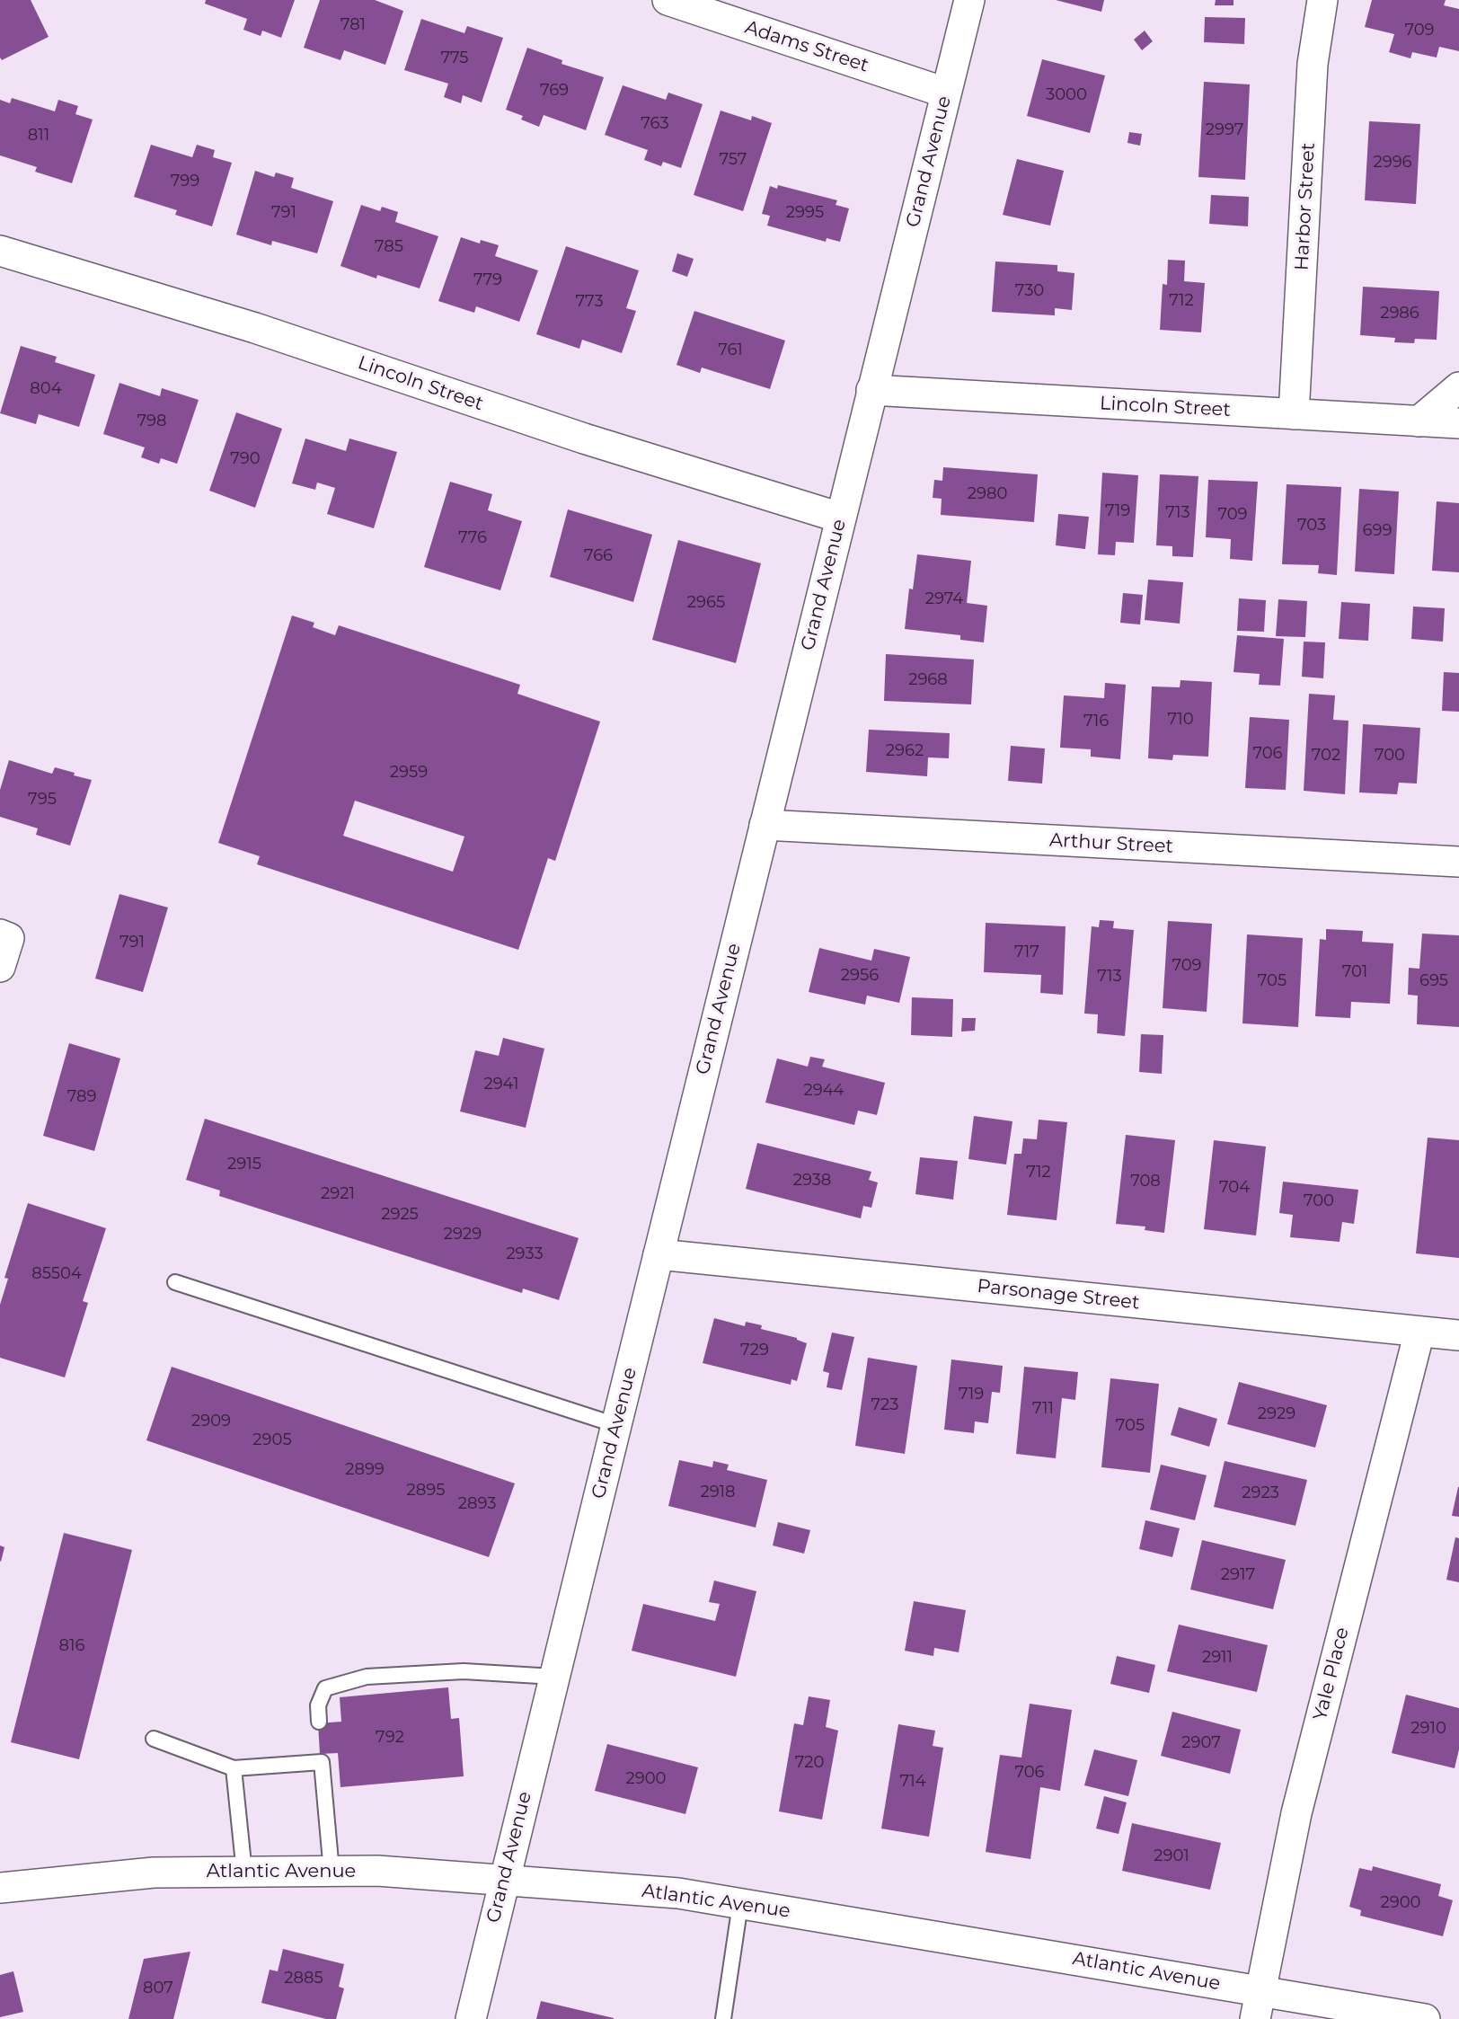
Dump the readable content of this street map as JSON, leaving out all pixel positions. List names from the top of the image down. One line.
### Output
{"streets":{"street":["Adams Street","Grand Avenue","Harbor Street","Lincoln Street","Arthur Street","Parsonage Street","Yale Place","Atlantic Avenue"]},"crossings":[["Adams Street","Grand Avenue"],["Grand Avenue","Lincoln Street"],["Grand Avenue","Arthur Street"],["Grand Avenue","Parsonage Street"],["Grand Avenue","Atlantic Avenue"],["Harbor Street","Lincoln Street"],["Parsonage Street","Yale Place"],["Yale Place","Atlantic Avenue"]],"house_numbers":["781","709","775","769","3000","763","2997","811","757","2996","799","791","2995","785","779","730","712","773","2986","761","804","798","790","2980","719","713","709","703","699","776","766","2974","2965","2968","710","716","2962","706","702","700","2959","795","791","717","709","701","2956","713","705","695","2941","2944","789","2915","712","2938","708","704","2921","700","2925","2929","2933","85504","729","719","723","711","2929","2909","705","2905","2899","2895","2918","2923","2893","2917","816","2911","2910","792","2907","720","706","2900","714","2901","2900","2885","807"]}
